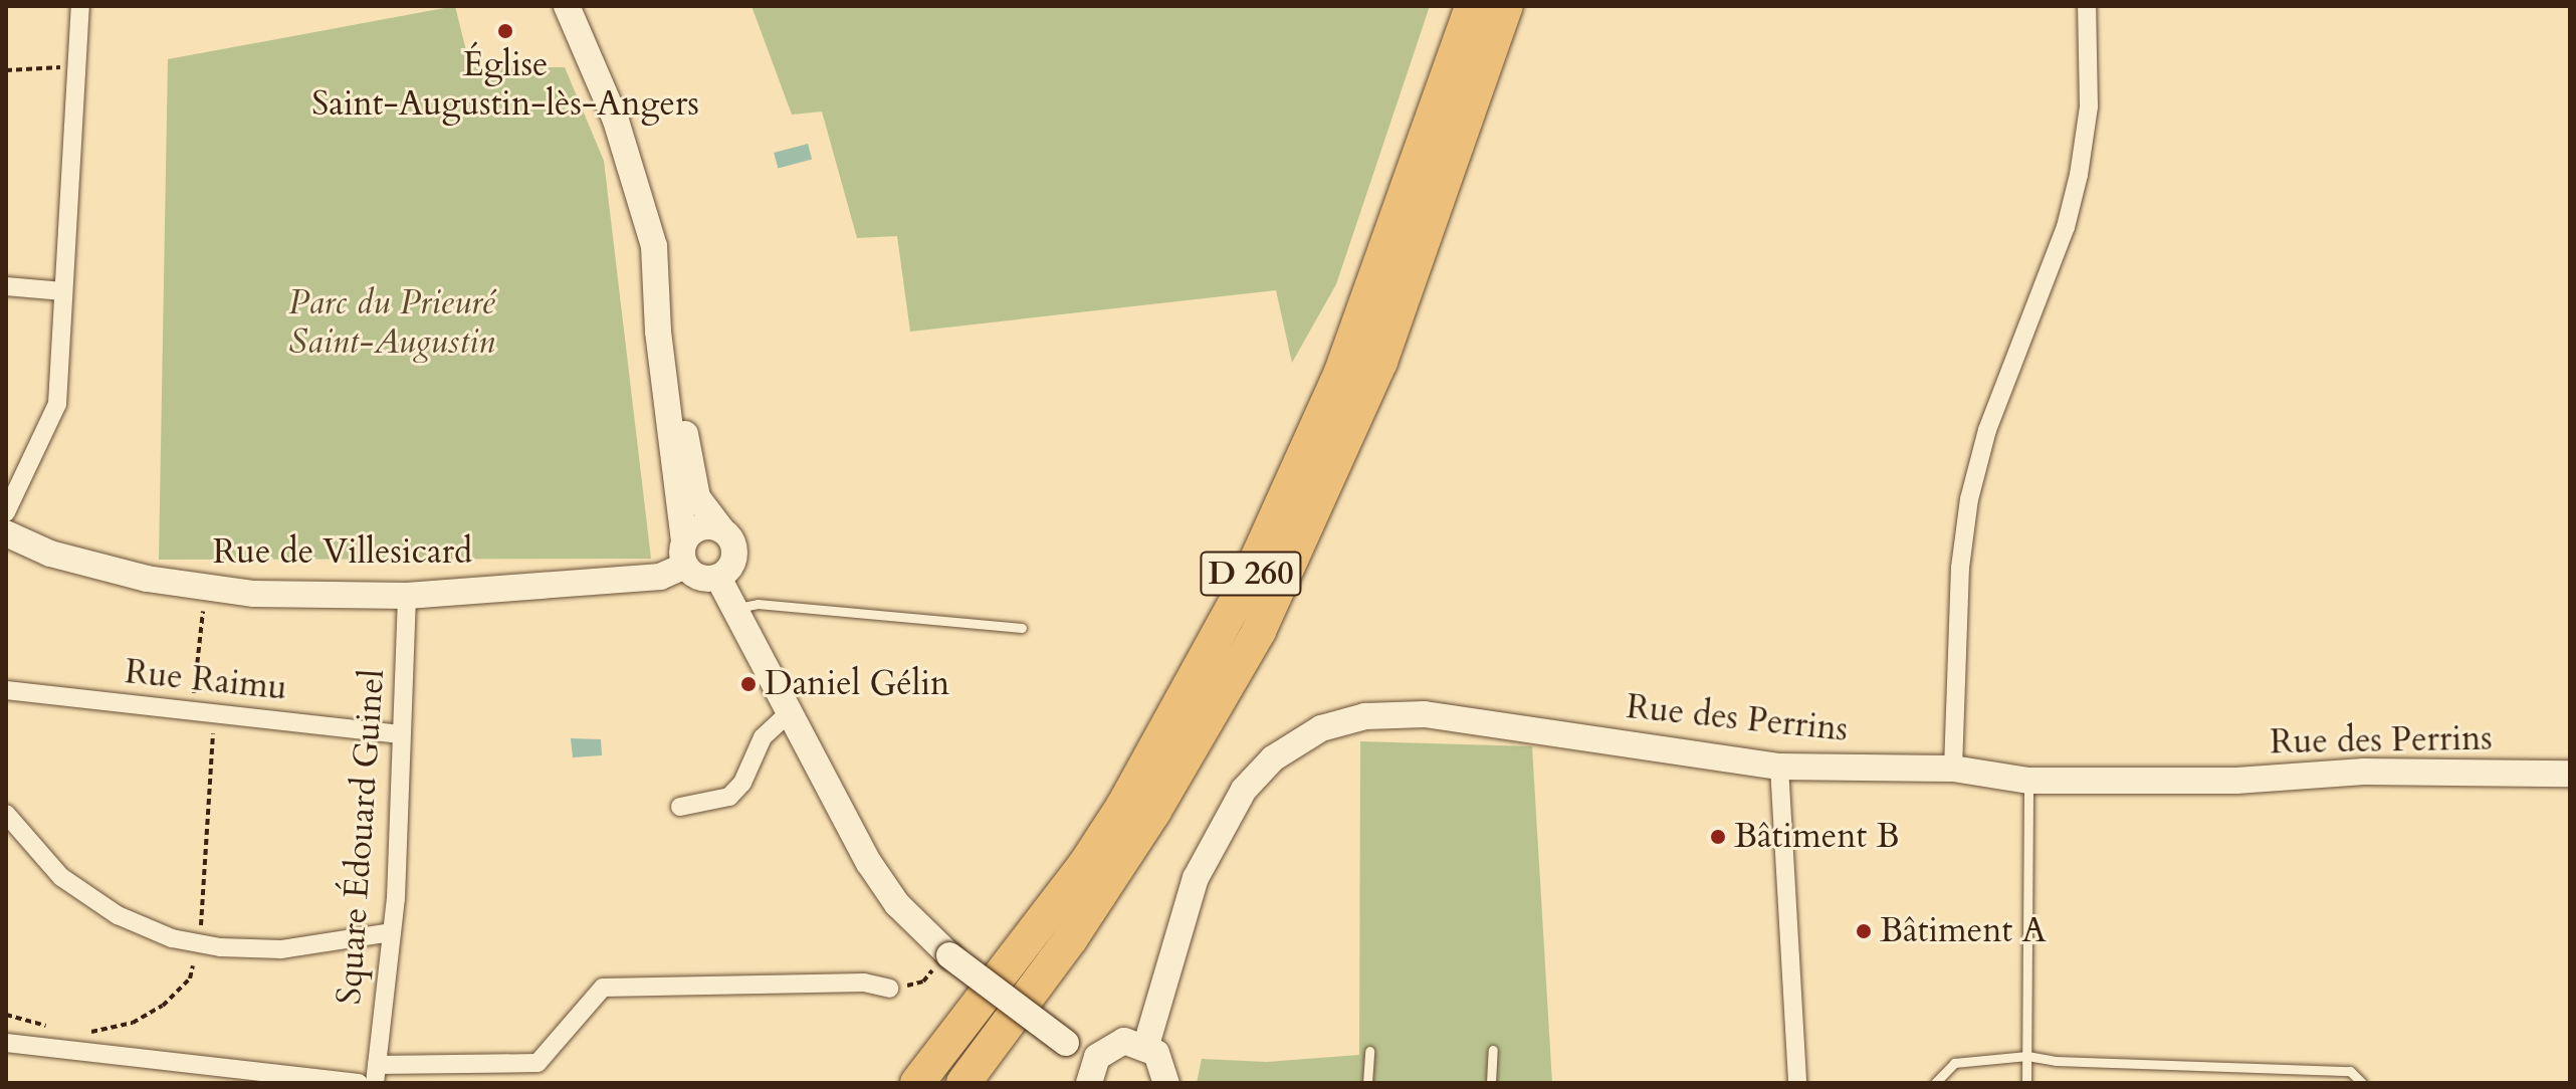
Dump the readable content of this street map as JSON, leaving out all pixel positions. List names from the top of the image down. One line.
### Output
{"streets":{"highway":["D 260"],"street":["Rue de Villesicard","Rue Raimu","Rue des Perrins","Square Édouard Guinel"]},"crossings":[["Rue de Villesicard","Square Édouard Guinel"],["Rue Raimu","Square Édouard Guinel"]],"parks":["Parc du Prieuré Saint-Augustin"],"places":["Église Saint-Augustin-lès-Angers","Daniel Gélin","Bâtiment B","Bâtiment A"]}
